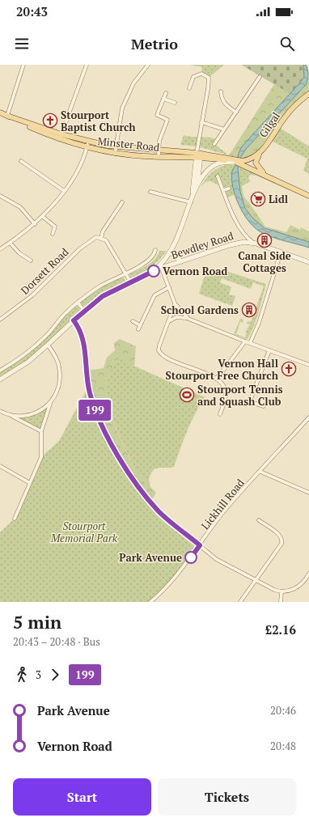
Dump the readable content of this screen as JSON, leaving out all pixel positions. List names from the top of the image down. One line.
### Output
{"streets":{"main road":["Gilgal","Minster Road","Bewdley Road"],"street":["Dorsett Road","Lickhill Road"]},"parks":["Stourport Memorial Park"],"places":{"church":["Stourport Baptist Church","Vernon Hall Stourport Free Church"],"supermarket":["Lidl"],"building":["Canal Side Cottages","School Gardens"],"other":["Vernon Road","Park Avenue"],"sports":["Stourport Tennis and Squash Club"]},"lines":["bus line 199"],"page":{"status":"20:43","header":"Metrio","on_map":"199","heading":["5 min","20:43 – 20:48 · Bus","£2.16"],"legs":["3","199"],"list":[{"name":"Park Avenue","value":"20:46"},{"name":"Vernon Road","value":"20:48"}],"buttons":["Start","Tickets"]}}
